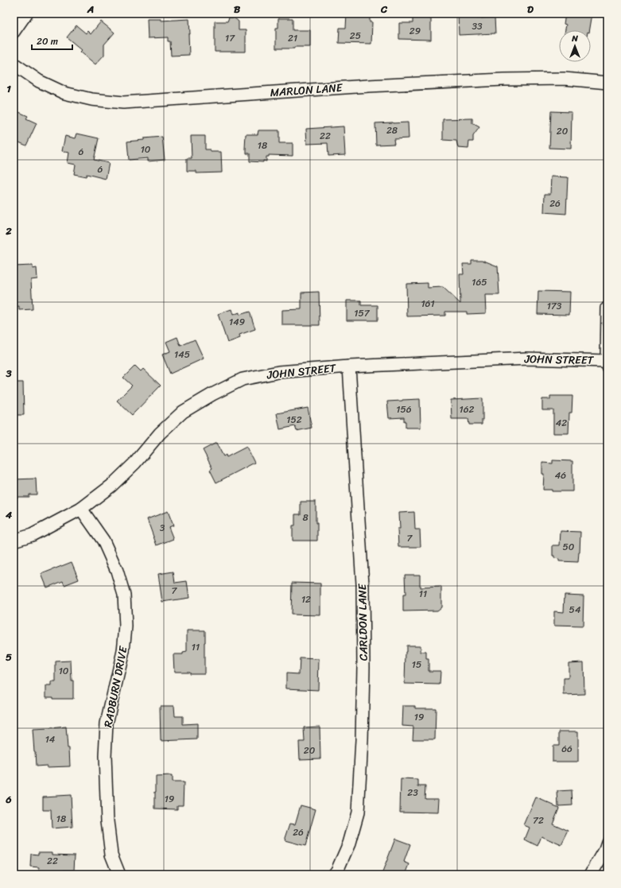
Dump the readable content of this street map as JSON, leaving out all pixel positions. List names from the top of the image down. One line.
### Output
{"streets":{"street":["MARLON LANE","JOHN STREET","CARLDON LANE","RADBURN DRIVE"]},"crossings":[["JOHN STREET","CARLDON LANE"],["JOHN STREET","RADBURN DRIVE"]],"house_numbers":["33","29","25","17","21","28","20","22","18","10","6","6","26","165","161","173","157","149","145","156","162","152","42","46","8","3","7","50","7","11","12","54","11","15","10","19","14","66","20","23","19","18","72","26","22"],"scale_bar":"20 m","north":"top","grid":{"columns":["A","B","C","D"],"rows":["1","2","3","4","5","6"]}}
